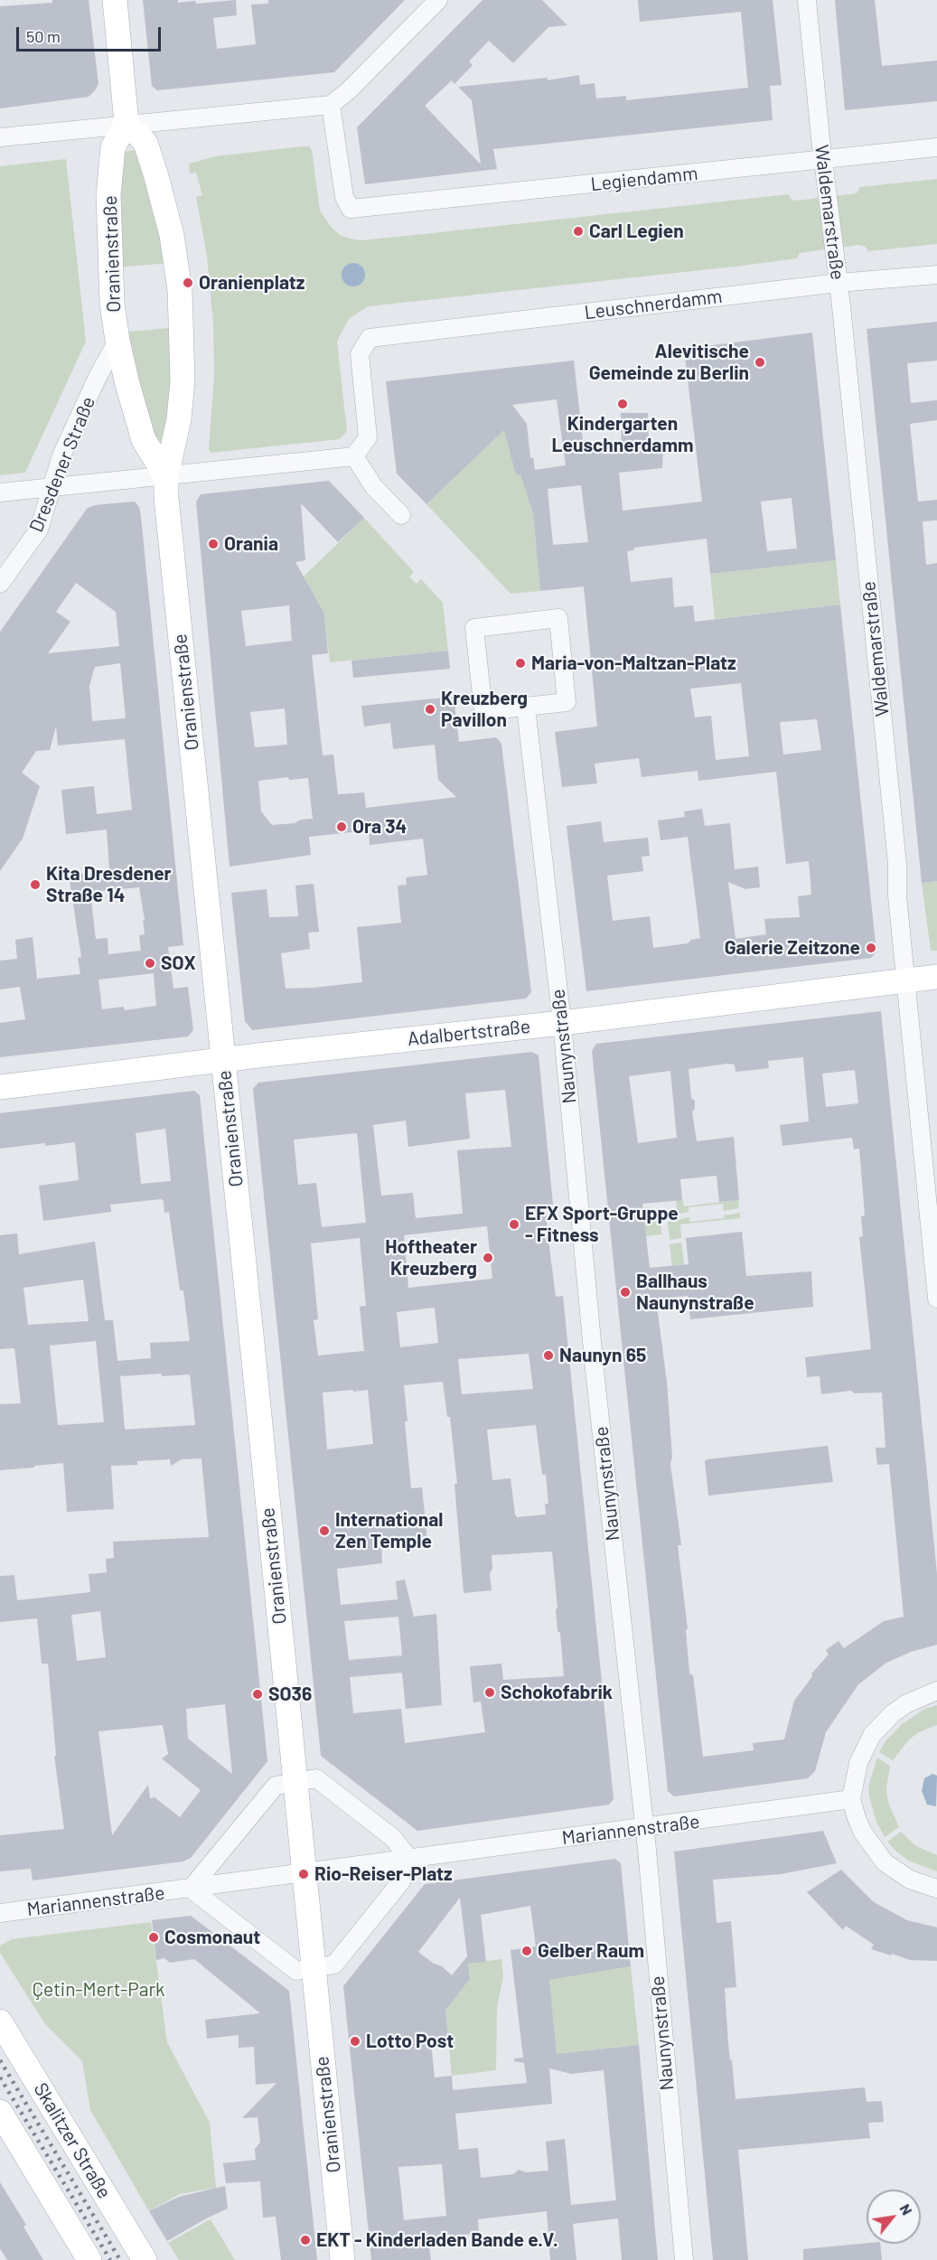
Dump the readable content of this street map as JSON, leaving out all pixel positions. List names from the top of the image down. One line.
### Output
{"streets":{"street":["Legiendamm","Waldemarstraße","Oranienstraße","Leuschnerdamm","Dresdener Straße","Adalbertstraße","Naunynstraße","Mariannenstraße","Skalitzer Straße"]},"crossings":[["Legiendamm","Waldemarstraße"],["Waldemarstraße","Leuschnerdamm"],["Waldemarstraße","Adalbertstraße"],["Oranienstraße","Dresdener Straße"],["Oranienstraße","Adalbertstraße"],["Adalbertstraße","Naunynstraße"],["Naunynstraße","Mariannenstraße"]],"parks":["Çetin-Mert-Park"],"places":["Carl Legien","Oranienplatz","Alevitische Gemeinde zu Berlin","Kindergarten Leuschnerdamm","Orania","Maria-von-Maltzan-Platz","Kreuzberg Pavillon","Ora 34","Kita Dresdener Straße 14","Galerie Zeitzone","SOX","EFX Sport-Gruppe - Fitness","Hoftheater Kreuzberg","Ballhaus Naunynstraße","Naunyn 65","International Zen Temple","Schokofabrik","SO36","Rio-Reiser-Platz","Cosmonaut","Gelber Raum","Lotto Post","EKT - Kinderladen Bande e.V."],"scale_bar":"50 m","north":"top right"}
